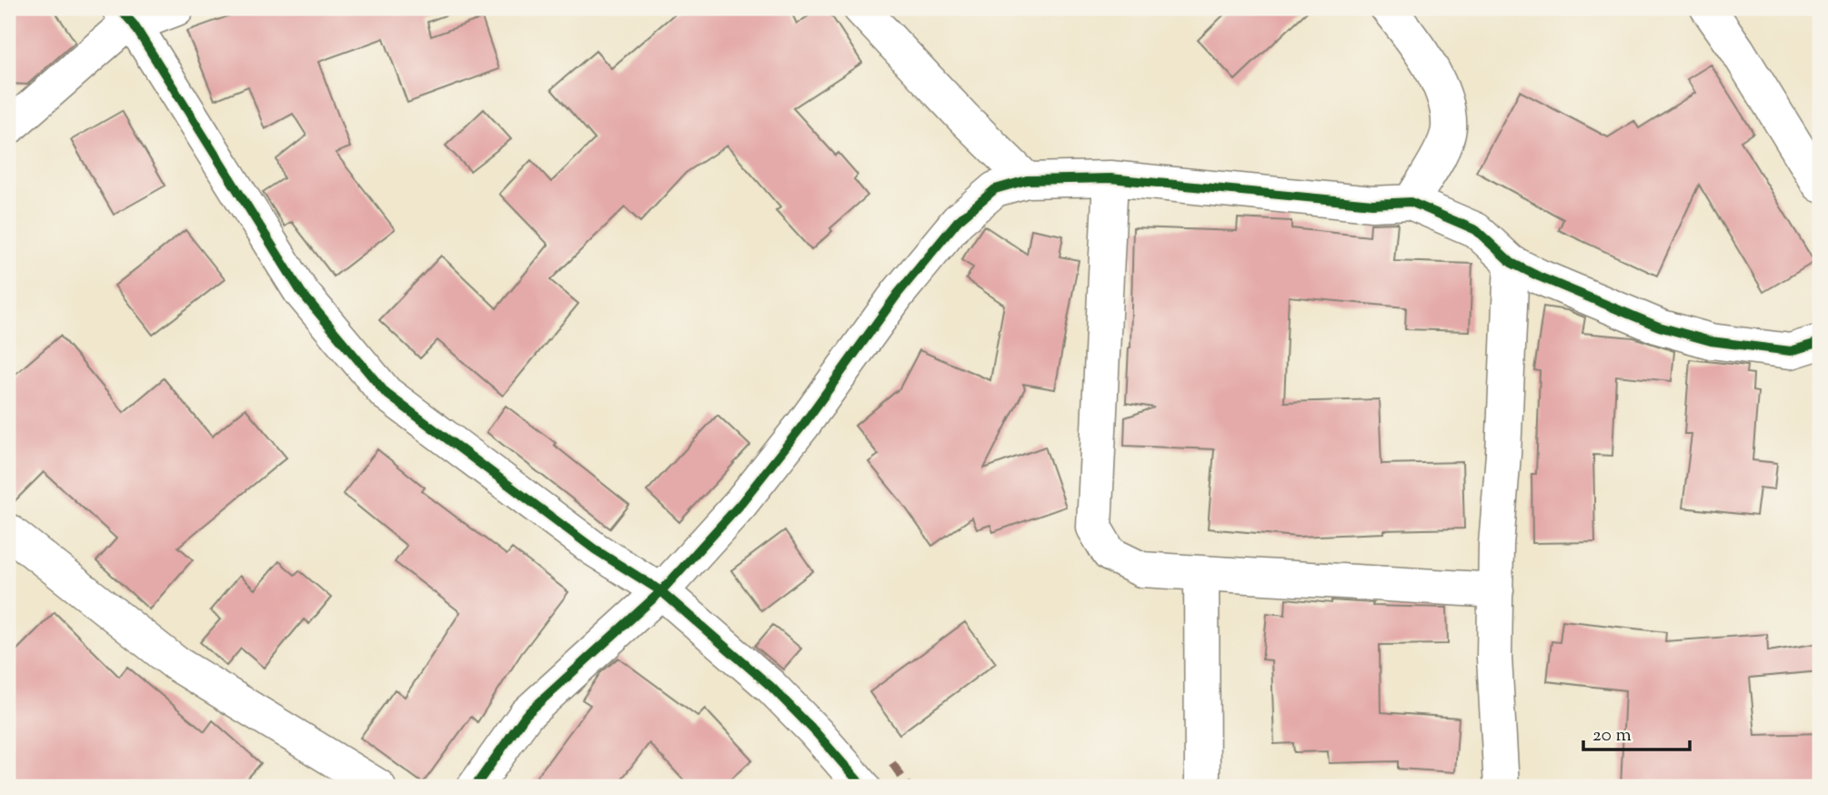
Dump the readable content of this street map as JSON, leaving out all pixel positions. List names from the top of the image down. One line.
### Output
{"scale_bar":"20 m"}
